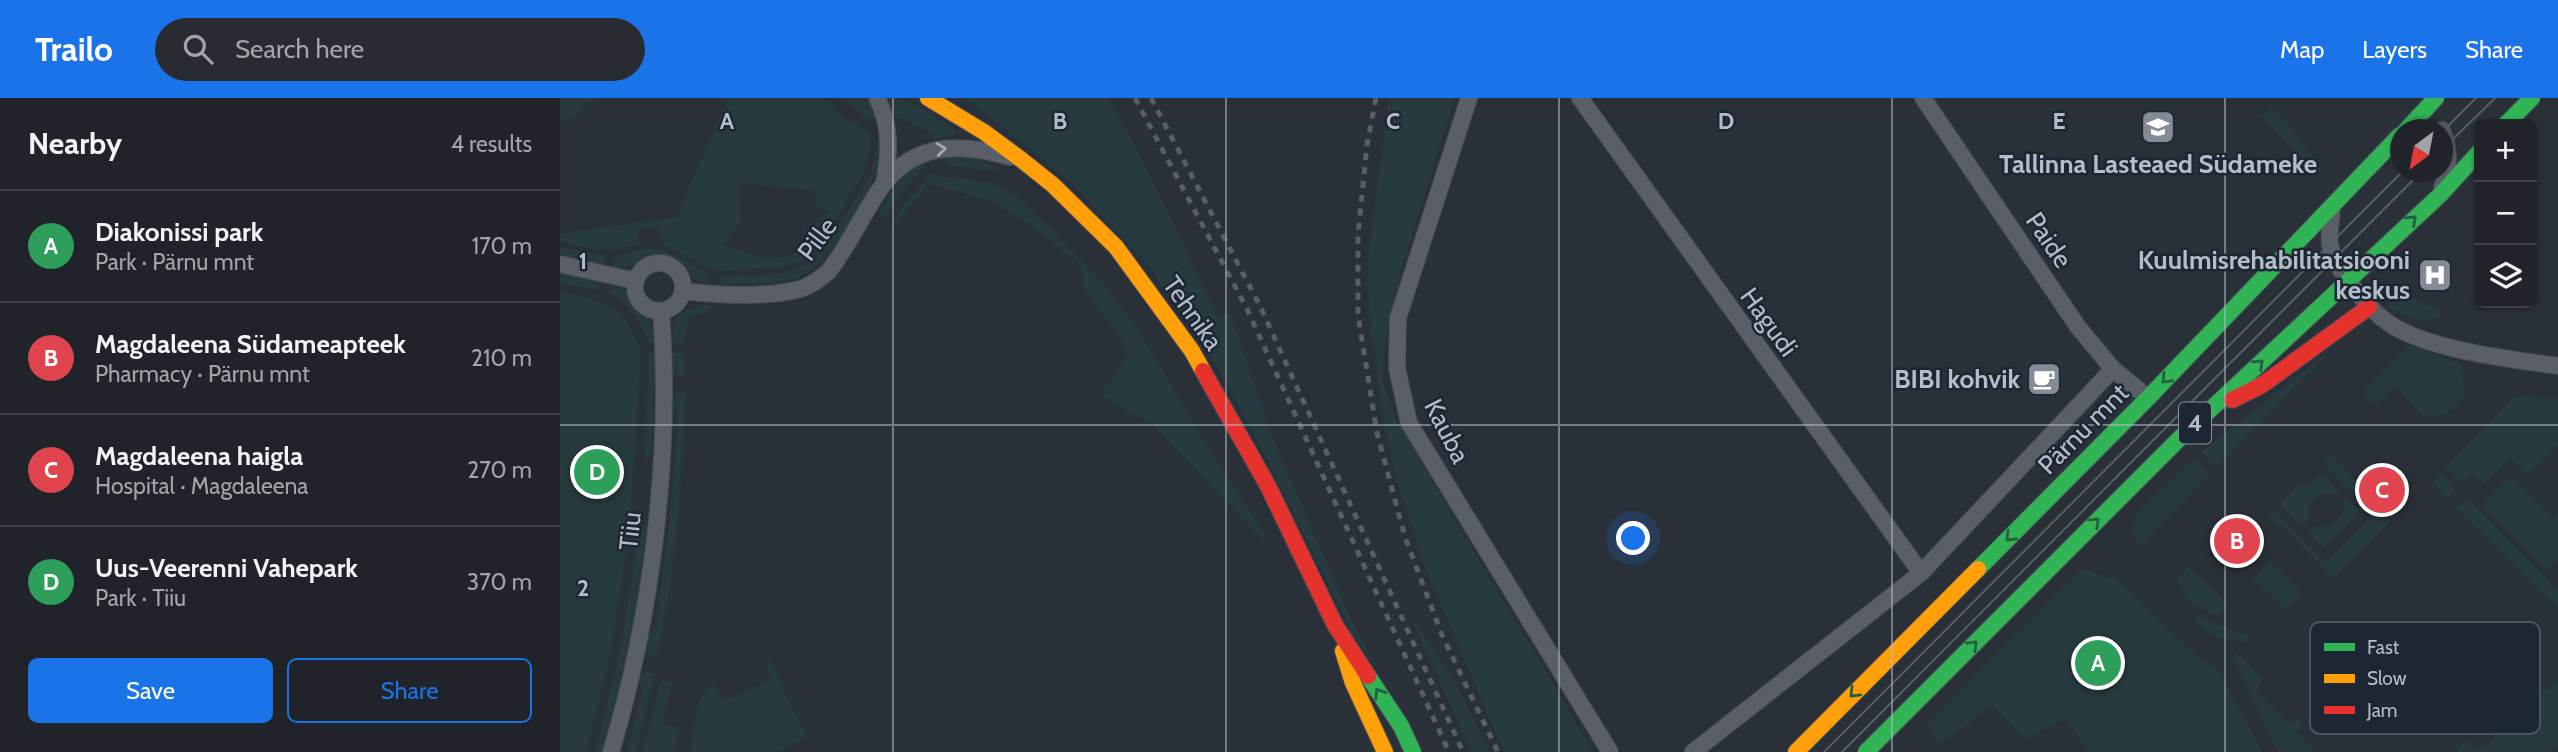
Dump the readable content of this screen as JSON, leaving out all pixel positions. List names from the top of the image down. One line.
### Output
{"streets":{"main road":["Tehnika","4","Pärnu mnt"],"street":["Pille","Paide","Hagudi","Kauba","Tiiu"]},"crossings":[["Pille","Tehnika"],["Pille","Tiiu"],["Paide","Pärnu mnt"]],"places":{"school or university":["Tallinna Lasteaed Südameke"],"hospital":["Kuulmisrehabilitatsiooni keskus"],"cafe":["BIBI kohvik"]},"legend":["Fast","Slow","Jam"],"north":"bottom left","page":{"header":"Trailo","search":"Search here","nav":["Map","Layers","Share"],"heading":["Nearby","4 results"],"map_buttons":["+","−"],"list":[{"mark":"A","name":"Diakonissi park","note":"Park · Pärnu mnt","value":"170 m"},{"mark":"B","name":"Magdaleena Südameapteek","note":"Pharmacy · Pärnu mnt","value":"210 m"},{"mark":"C","name":"Magdaleena haigla","note":"Hospital · Magdaleena","value":"270 m"},{"mark":"D","name":"Uus-Veerenni Vahepark","note":"Park · Tiiu","value":"370 m"}],"pins":["D","C","B","A"],"buttons":["Save","Share"]},"grid":{"columns":["A","B","C","D","E"],"rows":["1","2"]}}
